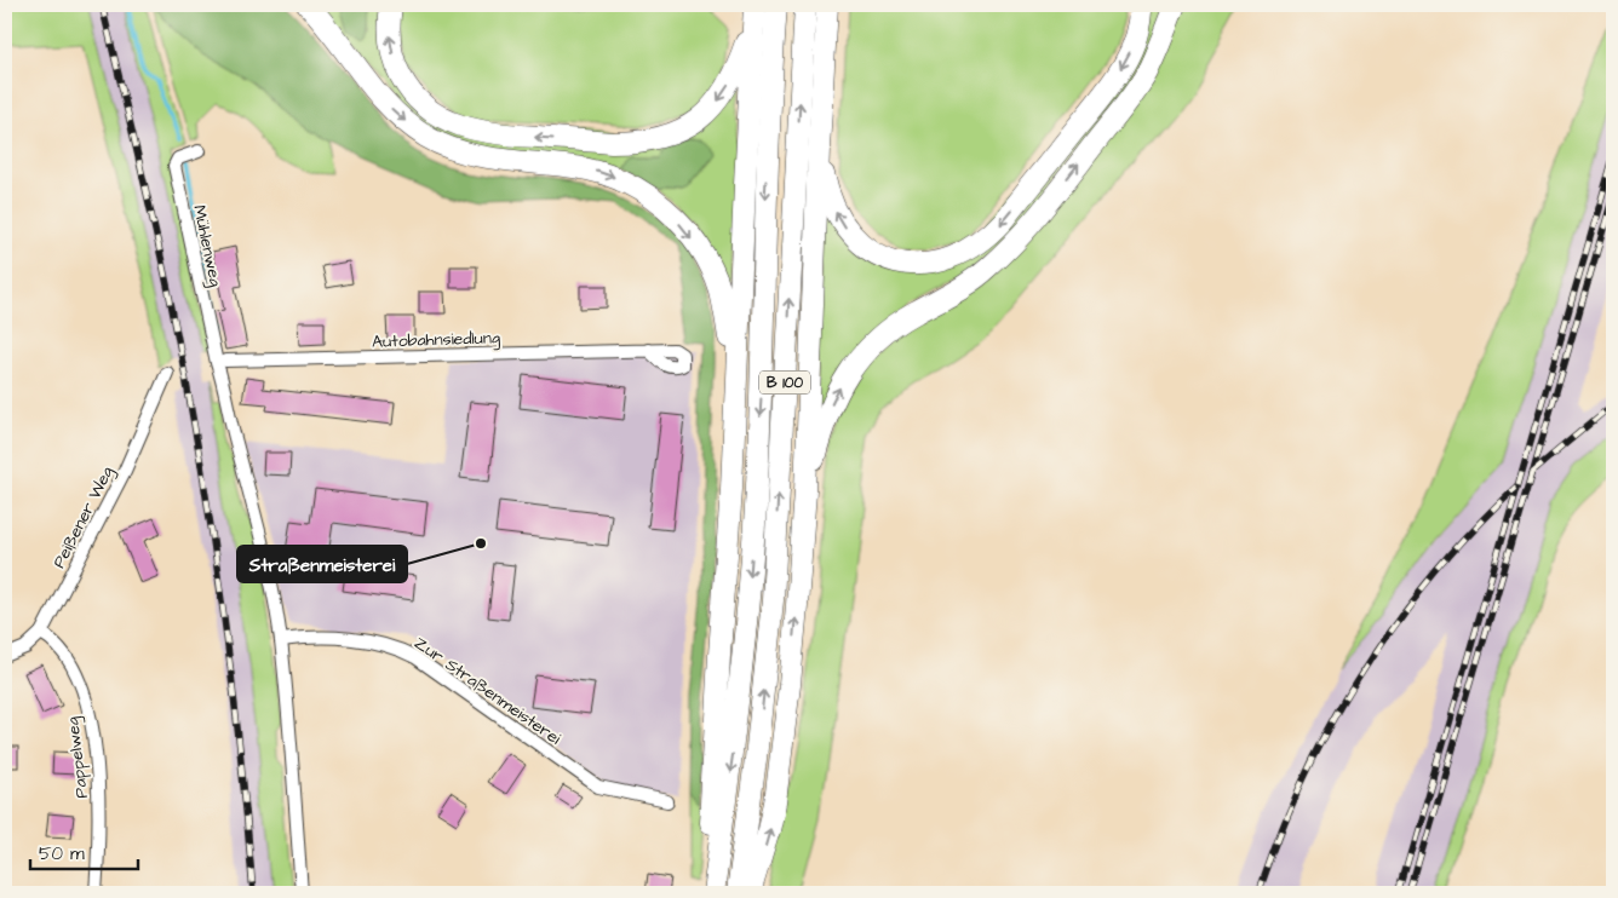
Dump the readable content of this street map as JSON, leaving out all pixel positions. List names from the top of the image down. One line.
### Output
{"streets":{"highway":["B 100"],"street":["Mühlenweg","Autobahnsiedlung","Peißener Weg","Zur Straßenmeisterei","Pappelweg"]},"crossings":[["Mühlenweg","Autobahnsiedlung"],["Peißener Weg","Pappelweg"]],"places":["Straßenmeisterei"],"scale_bar":"50 m"}
